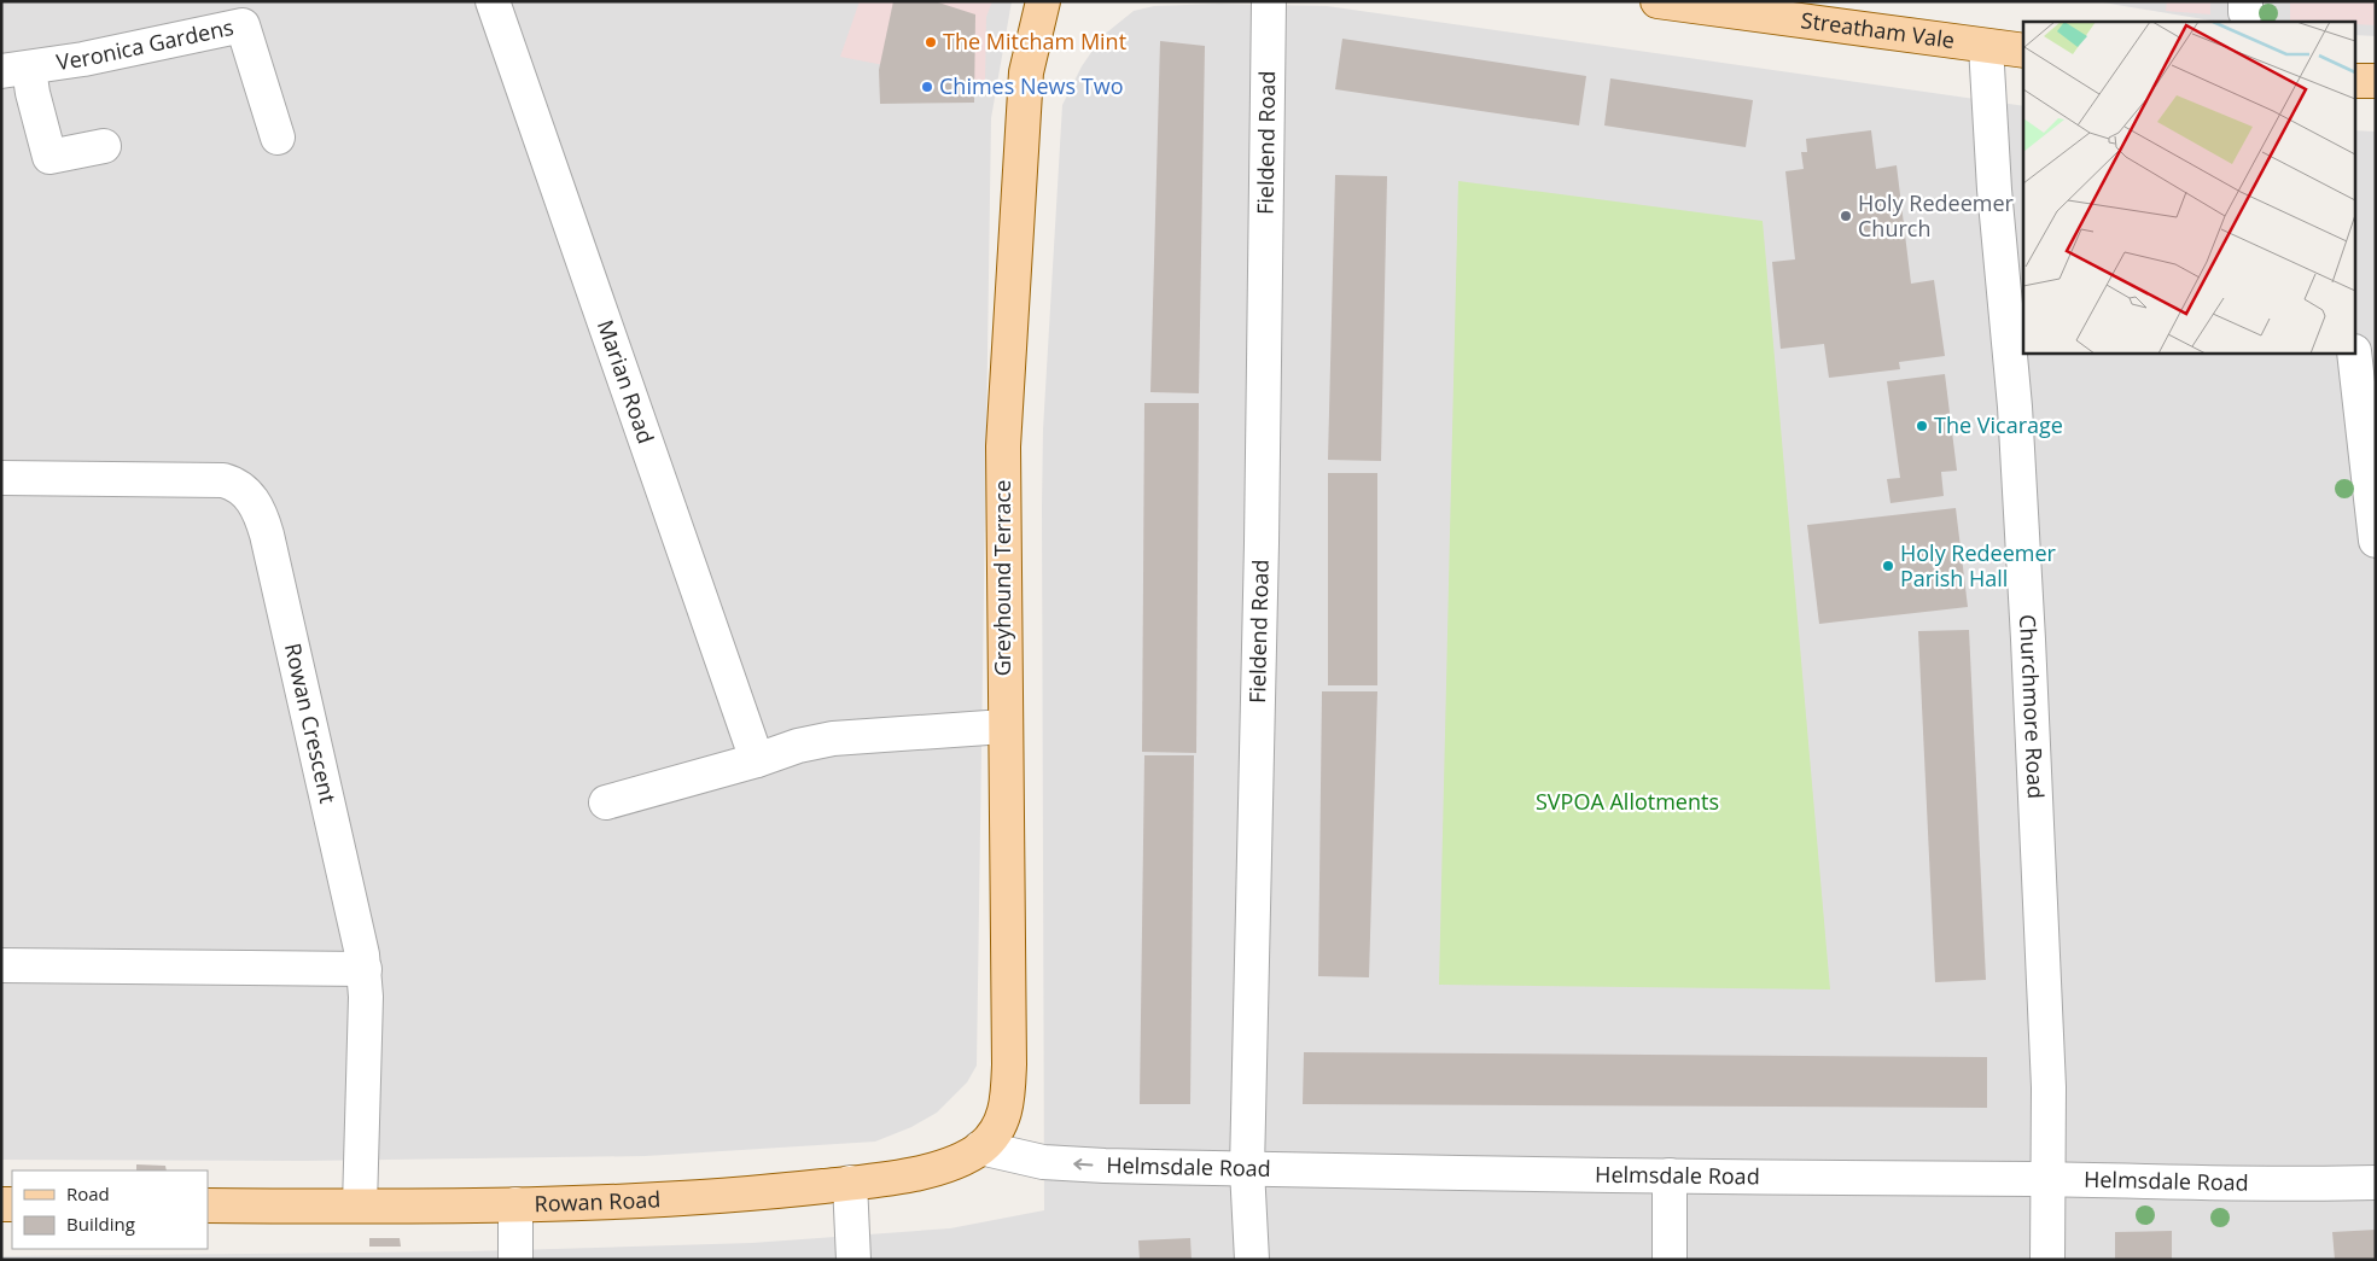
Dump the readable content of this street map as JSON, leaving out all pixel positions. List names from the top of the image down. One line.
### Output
{"streets":{"main road":["Streatham Vale","Greyhound Terrace","Rowan Road"],"street":["Veronica Gardens","Fieldend Road","Marian Road","Churchmore Road","Rowan Crescent","Helmsdale Road"]},"crossings":[["Streatham Vale","Churchmore Road"],["Fieldend Road","Helmsdale Road"],["Greyhound Terrace","Helmsdale Road"],["Greyhound Terrace","Rowan Road"],["Churchmore Road","Helmsdale Road"],["Rowan Crescent","Rowan Road"],["Helmsdale Road","Rowan Road"]],"parks":["SVPOA Allotments"],"places":["The Mitcham Mint","Chimes News Two","Holy Redeemer Church","The Vicarage","Holy Redeemer Parish Hall"],"legend":["Road","Building"]}
